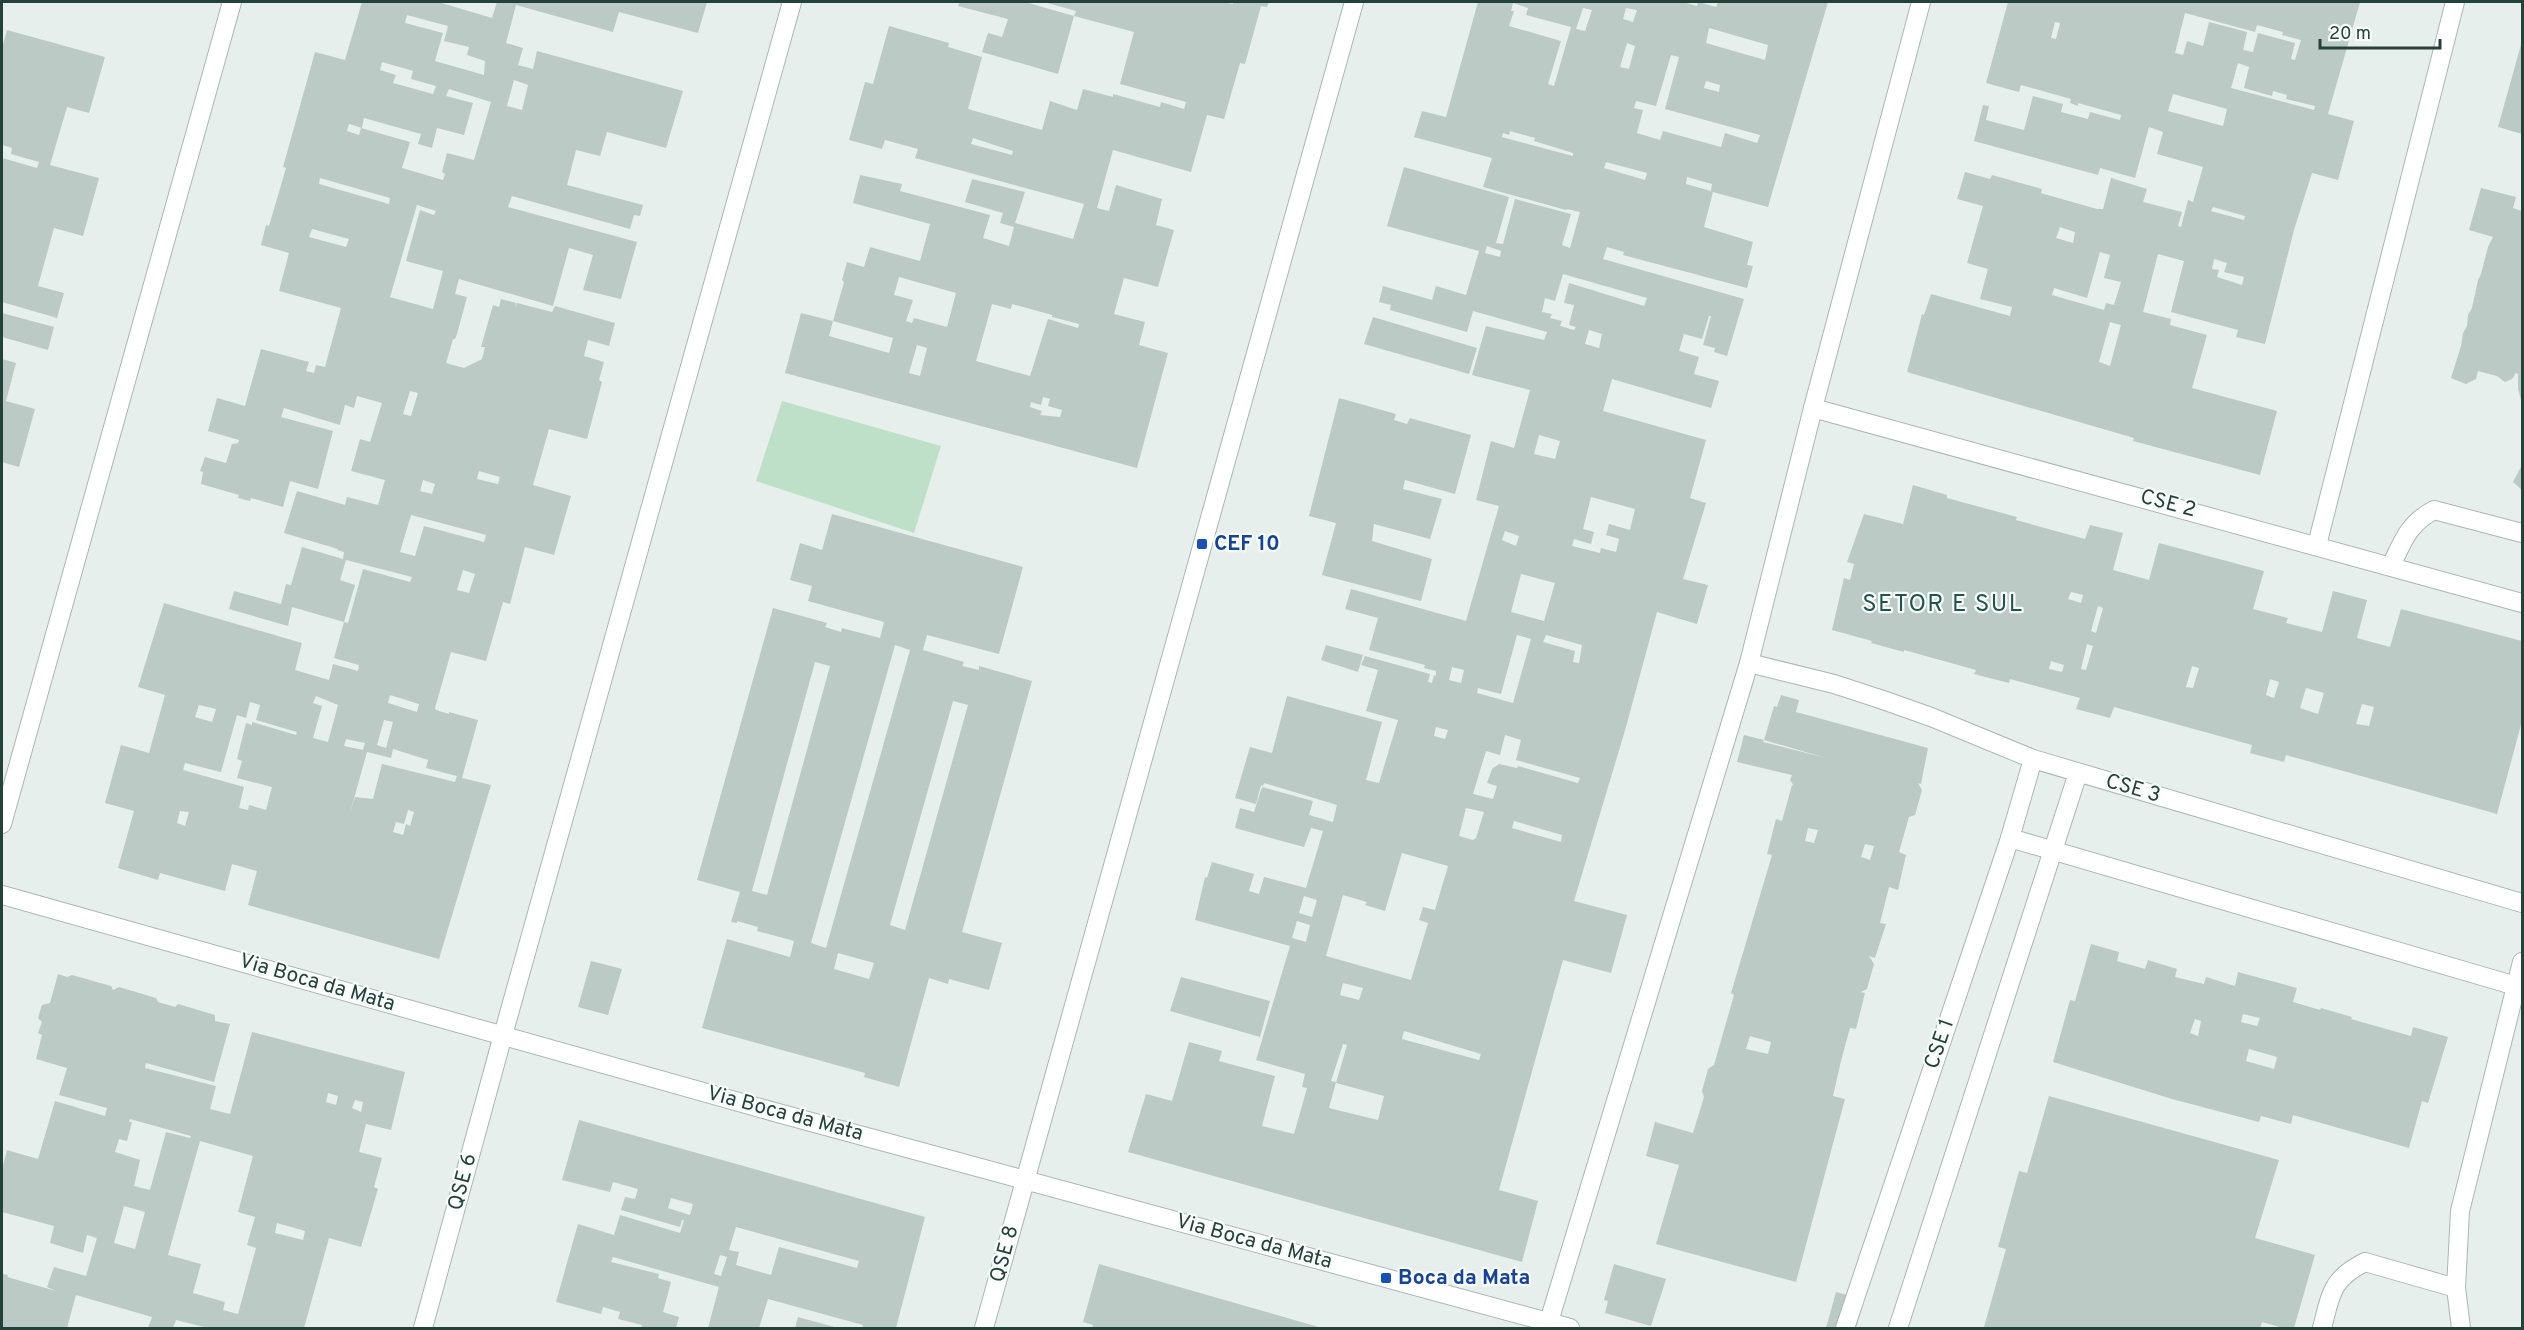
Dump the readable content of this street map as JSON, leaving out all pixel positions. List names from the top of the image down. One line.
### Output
{"streets":{"street":["CSE 2","CSE 3","Via Boca da Mata","CSE 1","QSE 6","QSE 8"]},"crossings":[["CSE 3","CSE 1"],["Via Boca da Mata","QSE 6"],["Via Boca da Mata","QSE 8"]],"districts":["SETOR E SUL"],"places":{"transit":["CEF 10","Boca da Mata"]},"scale_bar":"20 m"}
